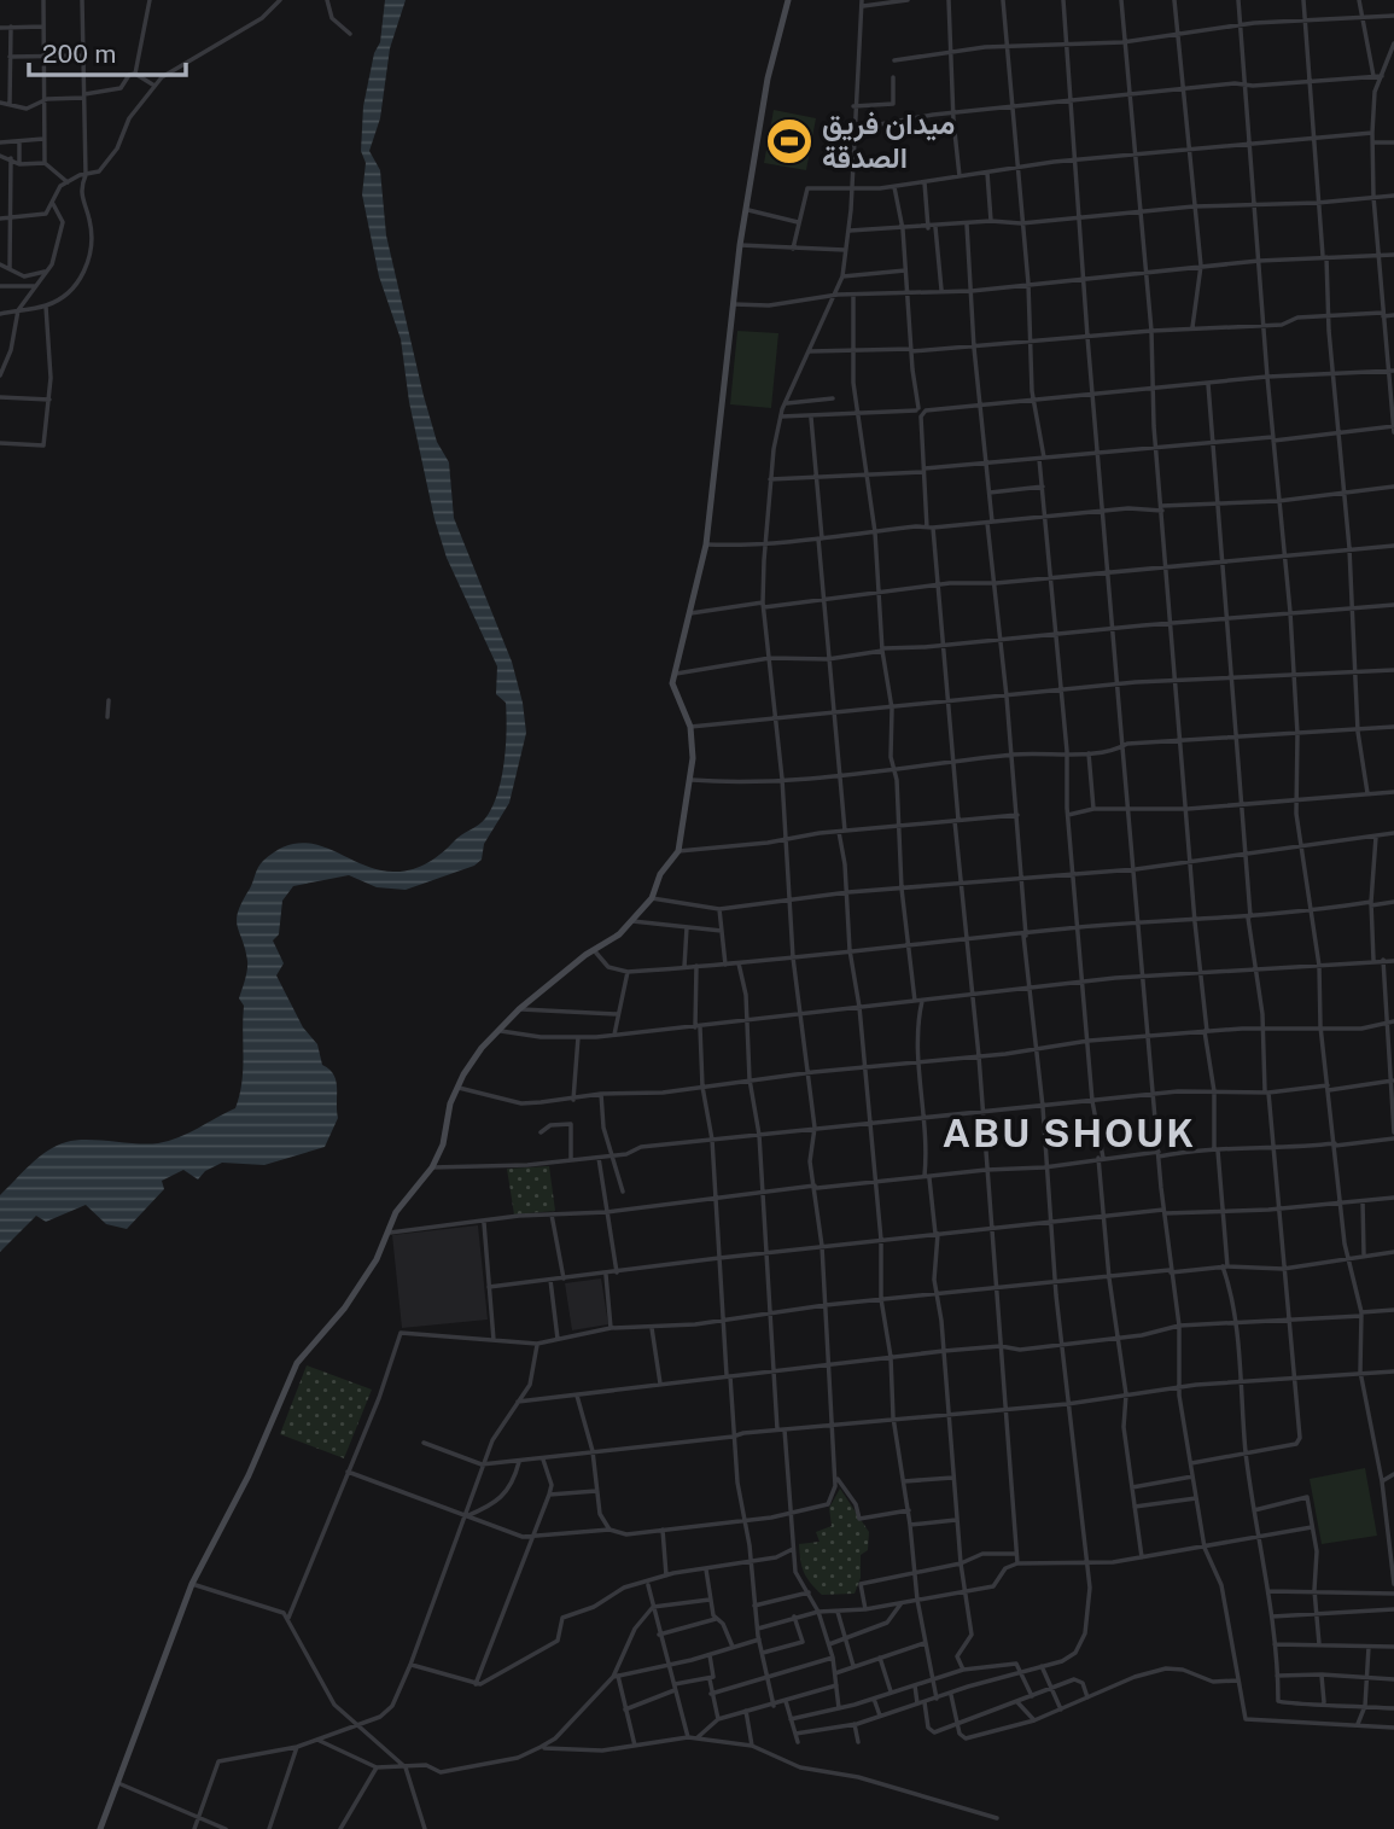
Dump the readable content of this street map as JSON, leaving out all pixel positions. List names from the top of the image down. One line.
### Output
{"districts":["ABU SHOUK"],"places":{"sports":["ميدان فريق الصدقة"]},"scale_bar":"200 m"}
